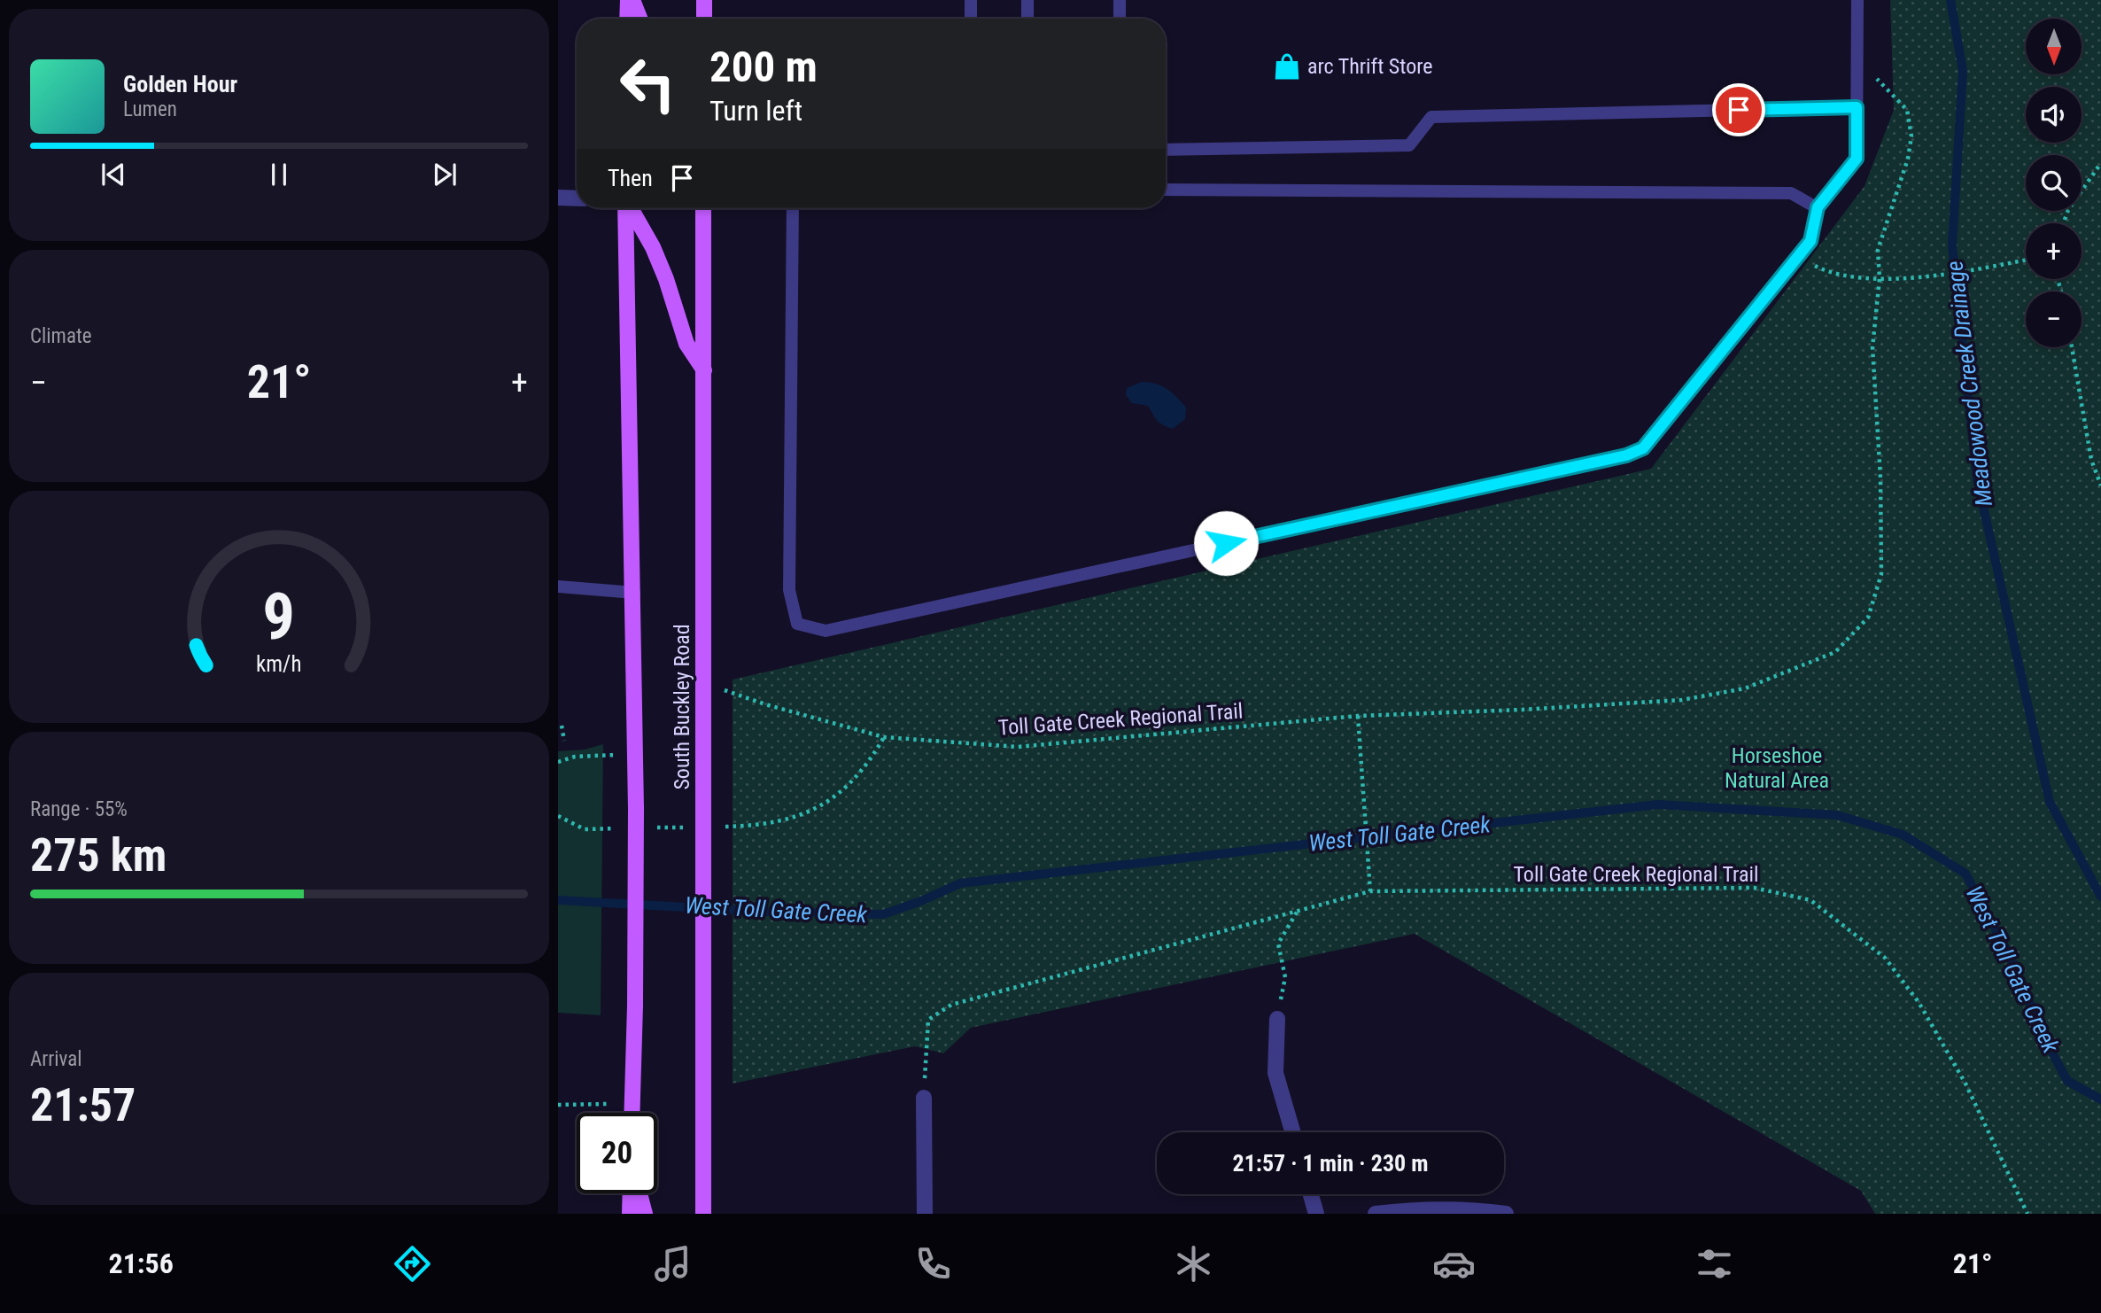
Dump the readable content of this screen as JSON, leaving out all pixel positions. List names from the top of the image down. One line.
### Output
{"streets":{"main road":["South Buckley Road"],"path":["Toll Gate Creek Regional Trail"]},"crossings":[["South Buckley Road","Toll Gate Creek Regional Trail"]],"water":["Meadowood Creek Drainage","West Toll Gate Creek"],"parks":["Horseshoe Natural Area"],"places":{"shop":["arc Thrift Store"]},"north":"bottom","page":{"map_buttons":["+","−"],"turn":["200 m","Turn left"],"song":["Golden Hour","Lumen"],"then":"Then","tile":["Climate",["Range · 55%","275 km"],["Arrival","21:57"]],"heat":["−","21°","+"],"limit":"20","trip":"21:57 · 1 min · 230 m","tabs":["21:56","21°"],"gauge":["9","km/h"]}}
